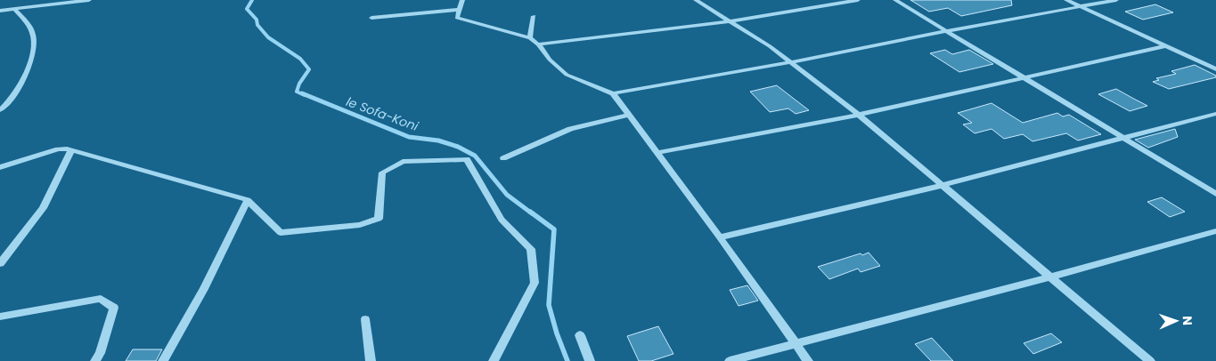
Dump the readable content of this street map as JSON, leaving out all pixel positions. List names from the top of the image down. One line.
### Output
{"water":["le Sofa-Koni"],"north":"right"}
